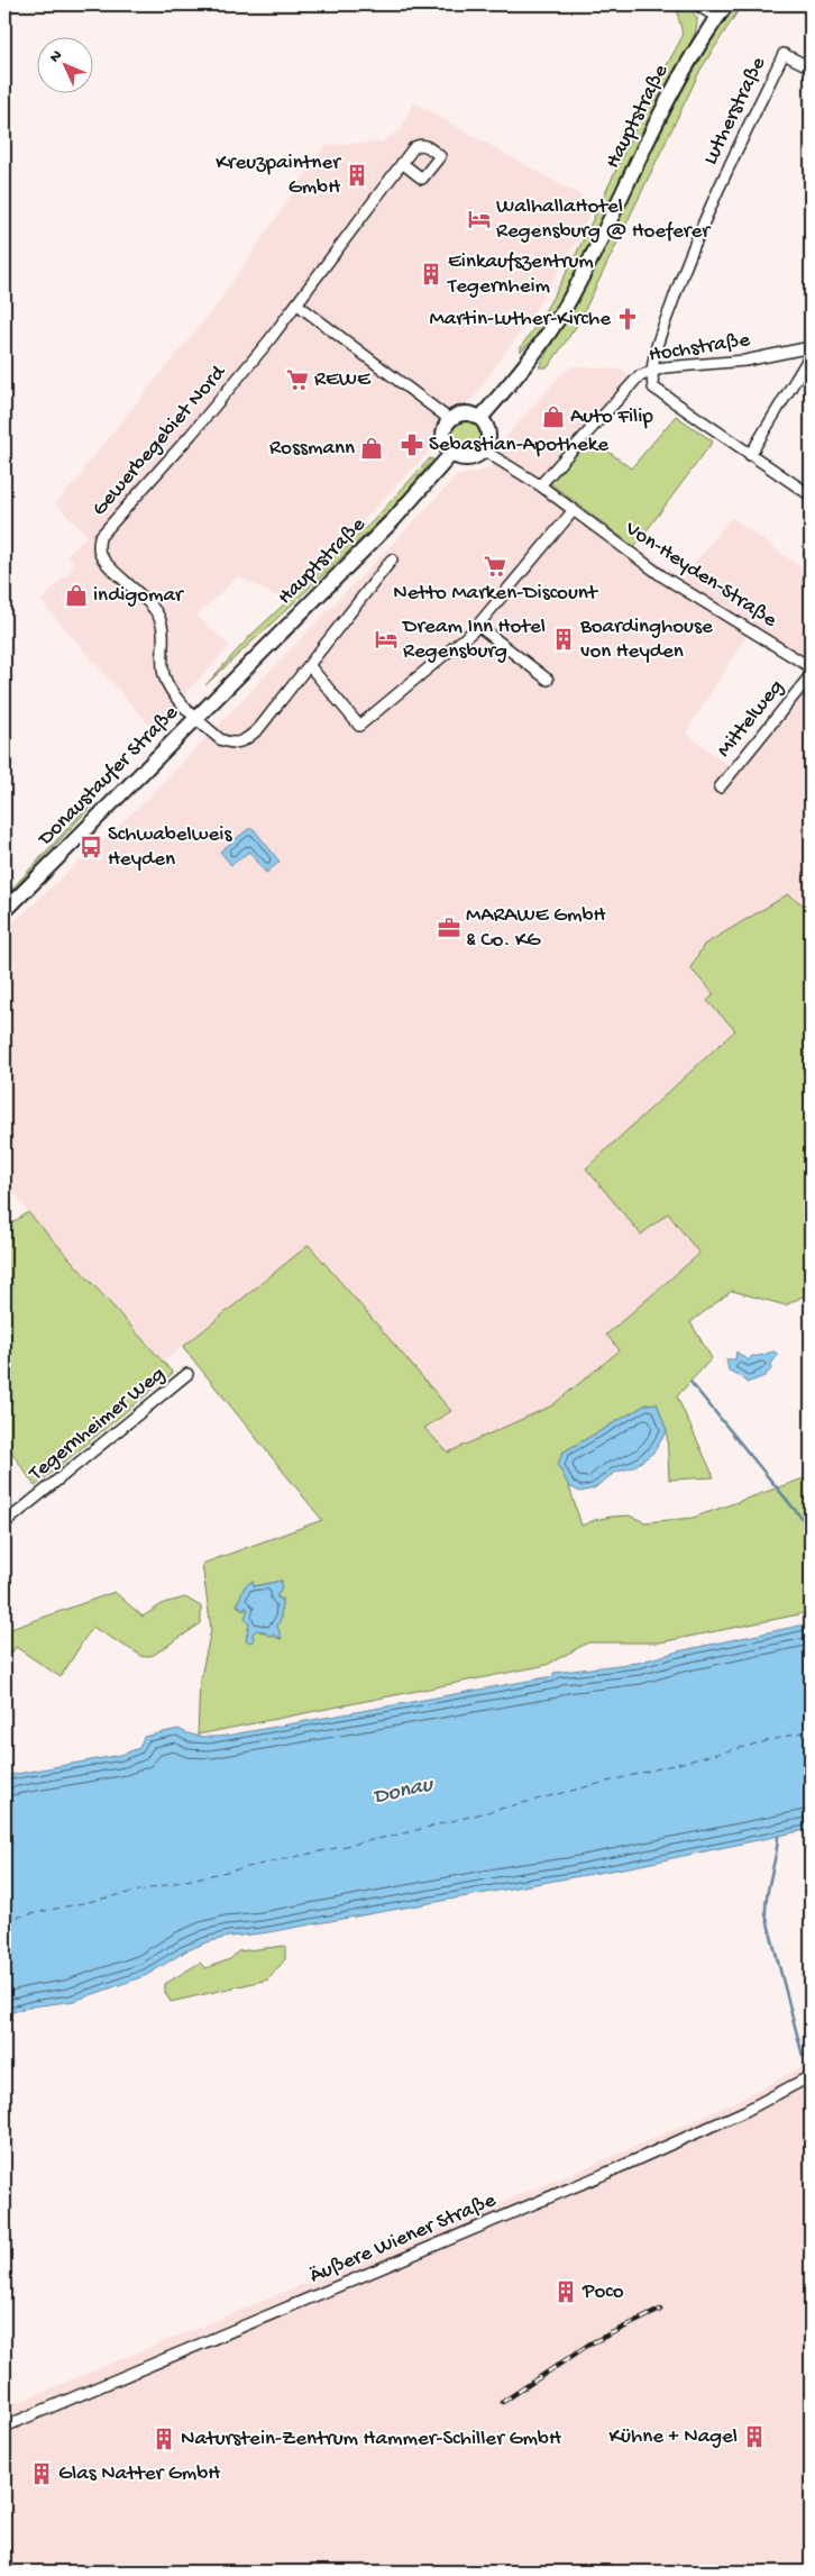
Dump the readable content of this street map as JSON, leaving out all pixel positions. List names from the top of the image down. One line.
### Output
{"streets":{"main road":["Hauptstraße","Donaustaufer Straße"],"street":["Lutherstraße","Hochstraße","Gewerbegebiet Nord","Von-Heyden-Straße","Mittelweg","Tegernheimer Weg","Äußere Wiener Straße"]},"crossings":[["Lutherstraße","Hochstraße"],["Hauptstraße","Von-Heyden-Straße"],["Hauptstraße","Donaustaufer Straße"],["Hochstraße","Von-Heyden-Straße"],["Gewerbegebiet Nord","Donaustaufer Straße"]],"water":["Donau"],"places":{"building":["Kreuzpaintner GmbH","Einkaufszentrum Tegernheim","Boardinghouse von Heyden","Poco","Kühne + Nagel","Naturstein-Zentrum Hammer-Schiller GmbH","Glas Natter GmbH"],"hotel":["WalhallaHotel Regensburg @ Hoeferer","Dream Inn Hotel Regensburg"],"church":["Martin-Luther-Kirche"],"supermarket":["REWE","Netto Marken-Discount"],"shop":["Auto Filip","Rossmann","indigomar"],"pharmacy":["Sebastian-Apotheke"],"bus stop":["Schwabelweis Heyden"],"office":["MARAWE GmbH & Co. KG"]},"north":"top left"}
